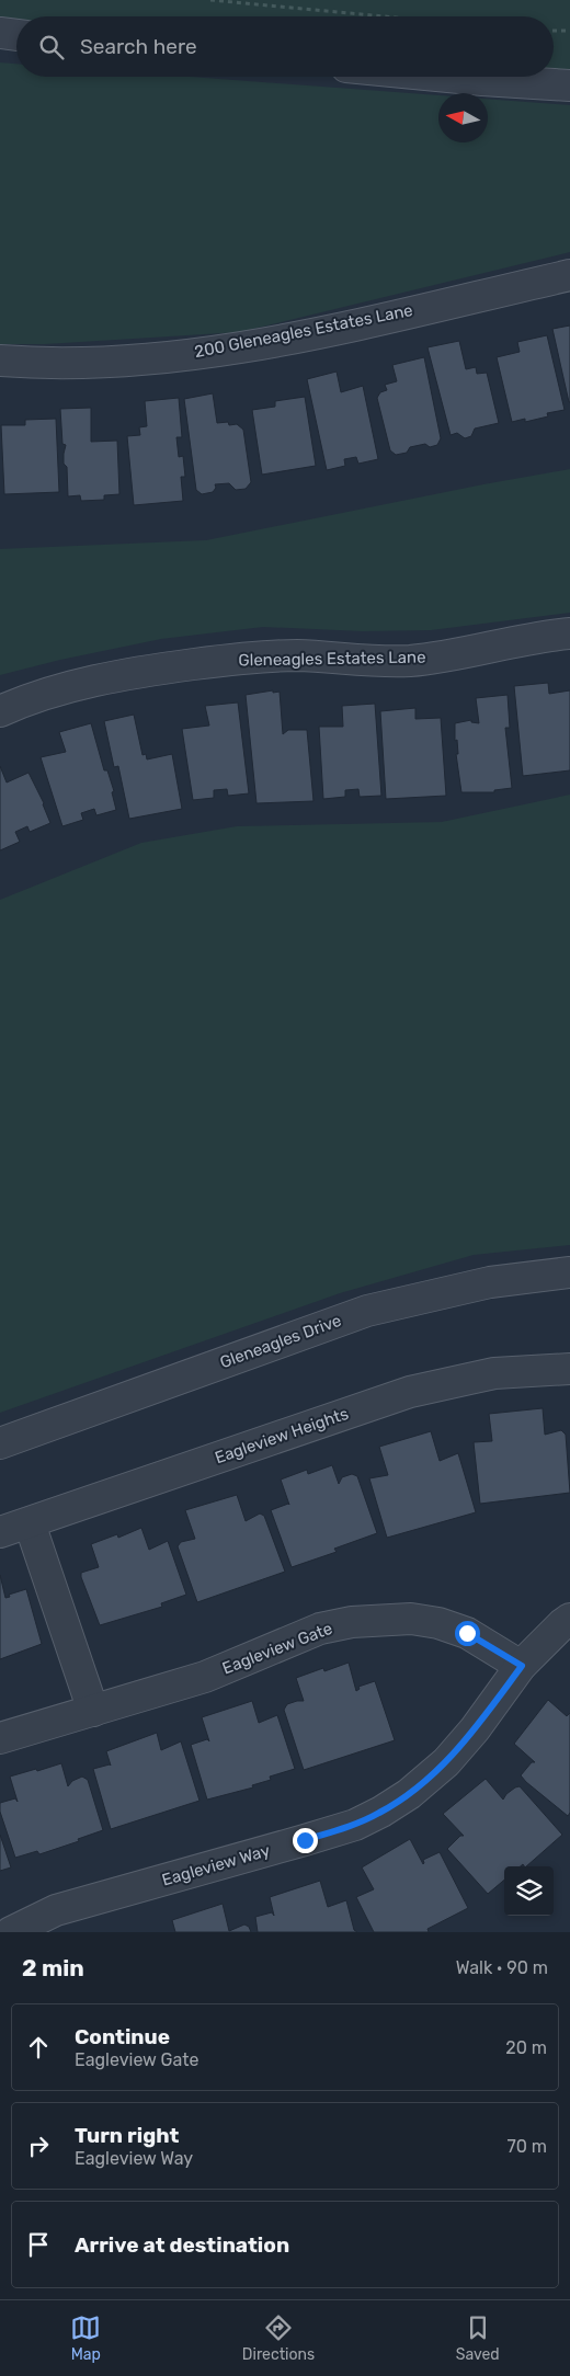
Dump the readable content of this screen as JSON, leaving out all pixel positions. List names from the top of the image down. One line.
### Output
{"streets":{"street":["200 Gleneagles Estates Lane","Gleneagles Estates Lane","Gleneagles Drive","Eagleview Heights","Eagleview Gate","Eagleview Way"]},"crossings":[["Eagleview Gate","Eagleview Way"]],"north":"left","page":{"search":"Search here","heading":["2 min","Walk · 90 m"],"list":[["Continue","Eagleview Gate","20 m"],["Turn right","Eagleview Way","70 m"],"Arrive at destination"],"nav":["Map","Directions","Saved"]}}
